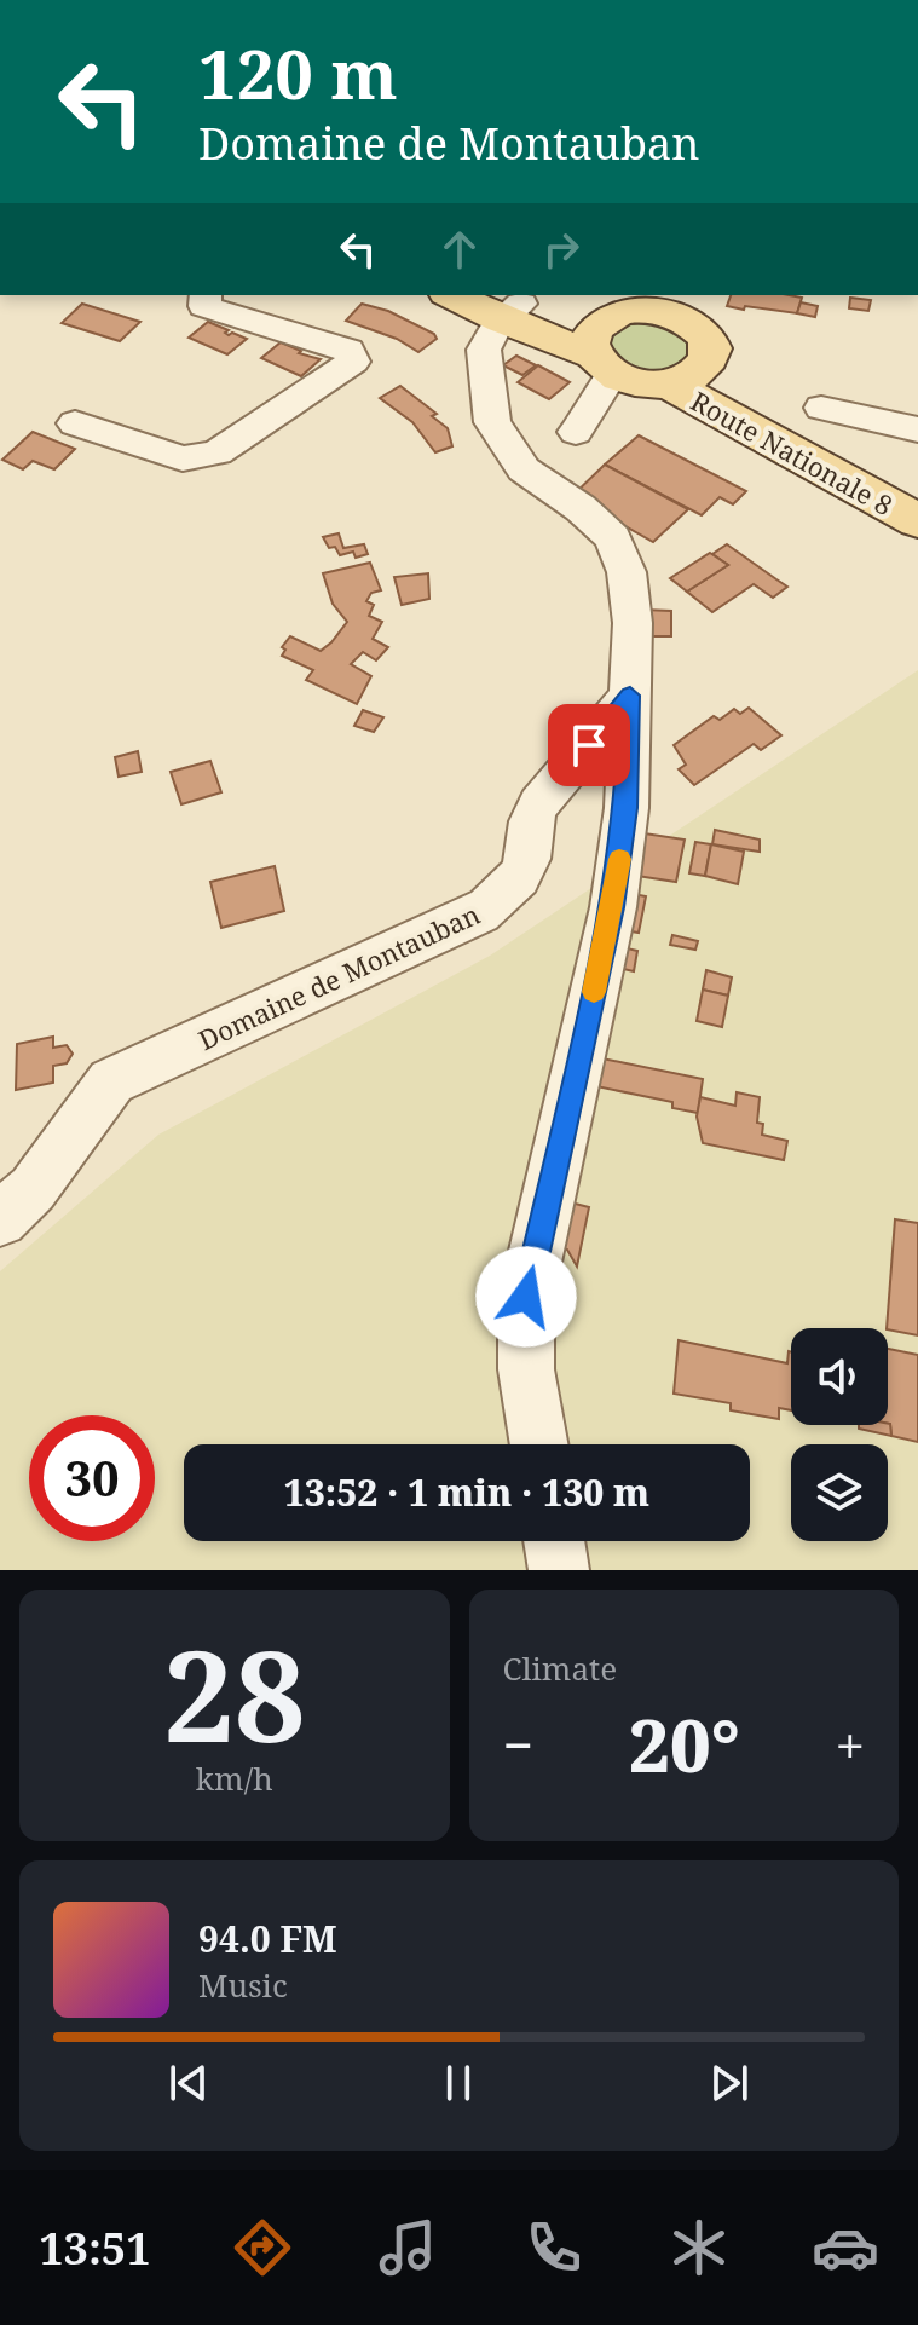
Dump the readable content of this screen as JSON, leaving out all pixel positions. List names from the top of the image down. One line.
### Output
{"streets":{"main road":["Route Nationale 8"],"street":["Domaine de Montauban"]},"page":{"turn":["120 m","Domaine de Montauban"],"limit":"30","trip":"13:52 · 1 min · 130 m","tile":[["28","km/h"],"Climate"],"heat":["−","20°","+"],"song":["94.0 FM","Music"],"tabs":"13:51"}}
